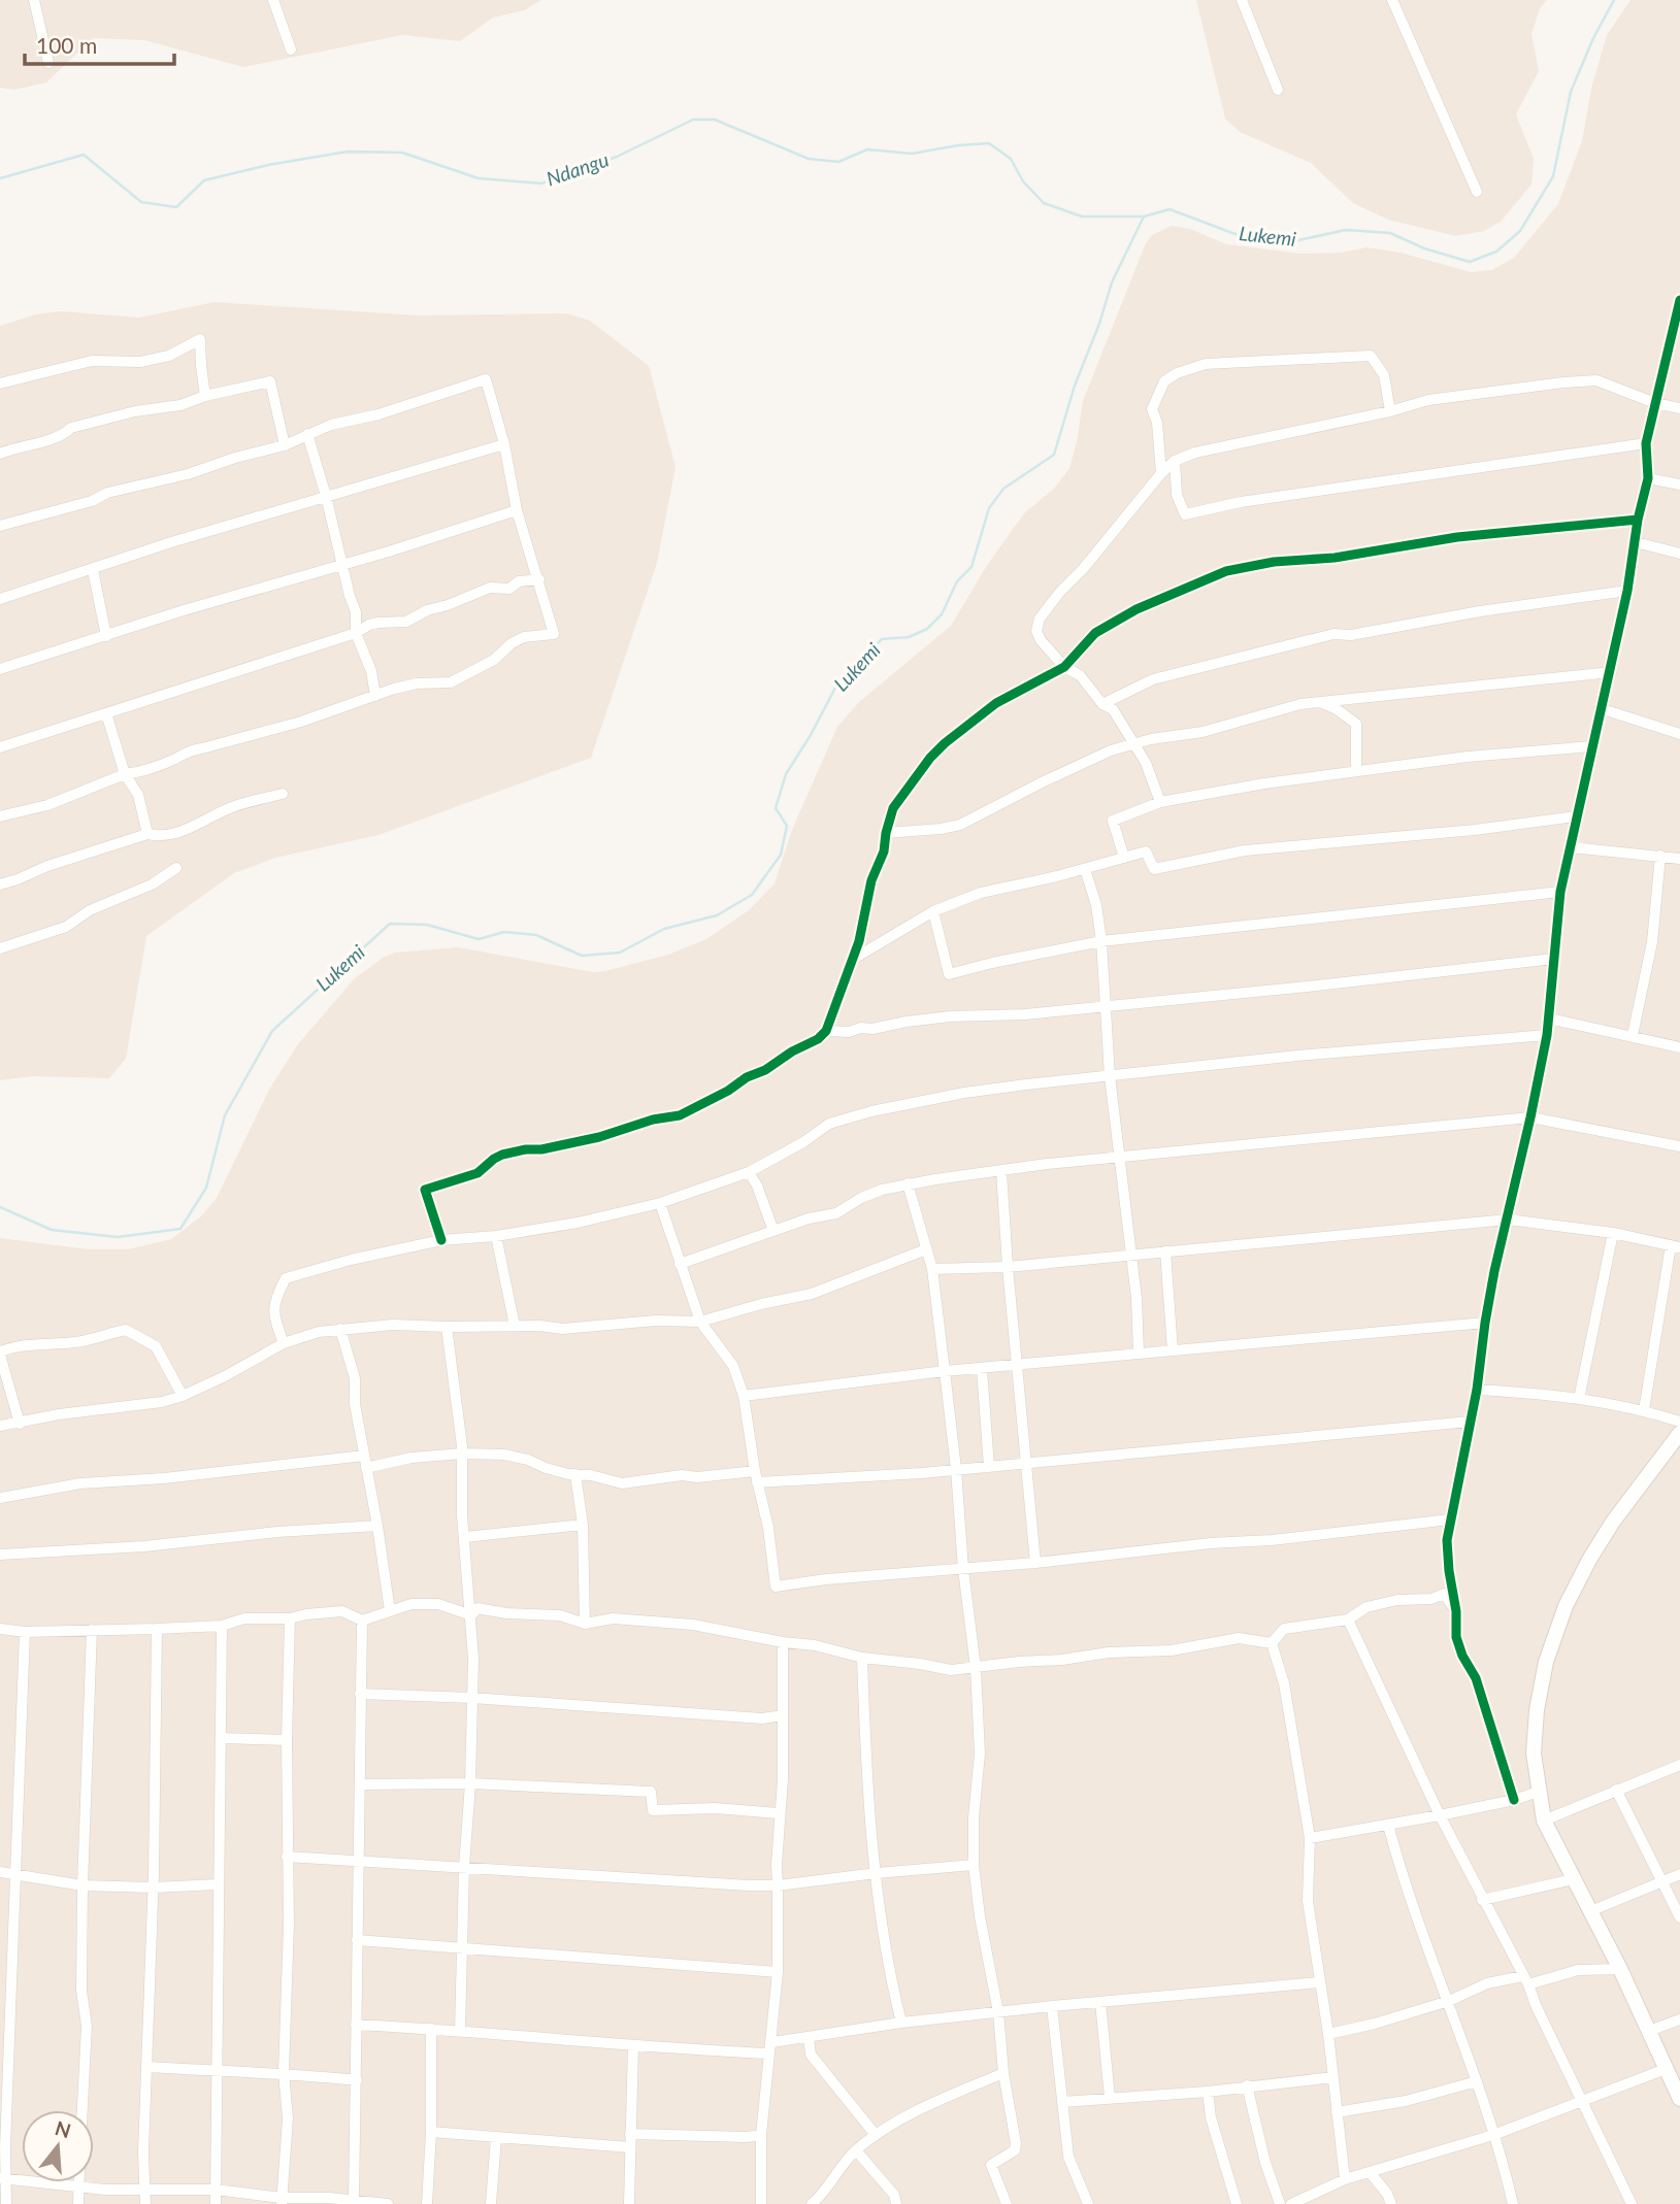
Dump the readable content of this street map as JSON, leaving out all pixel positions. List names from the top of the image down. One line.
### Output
{"water":["Ndangu","Lukemi"],"scale_bar":"100 m","north":"top"}
